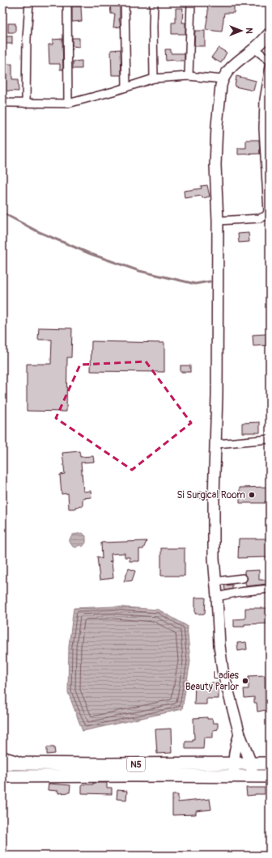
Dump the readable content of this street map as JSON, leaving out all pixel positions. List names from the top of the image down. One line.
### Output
{"streets":{"highway":["N5"]},"places":["Si Surgical Room","Ladies Beauty Parlor"],"north":"right"}
